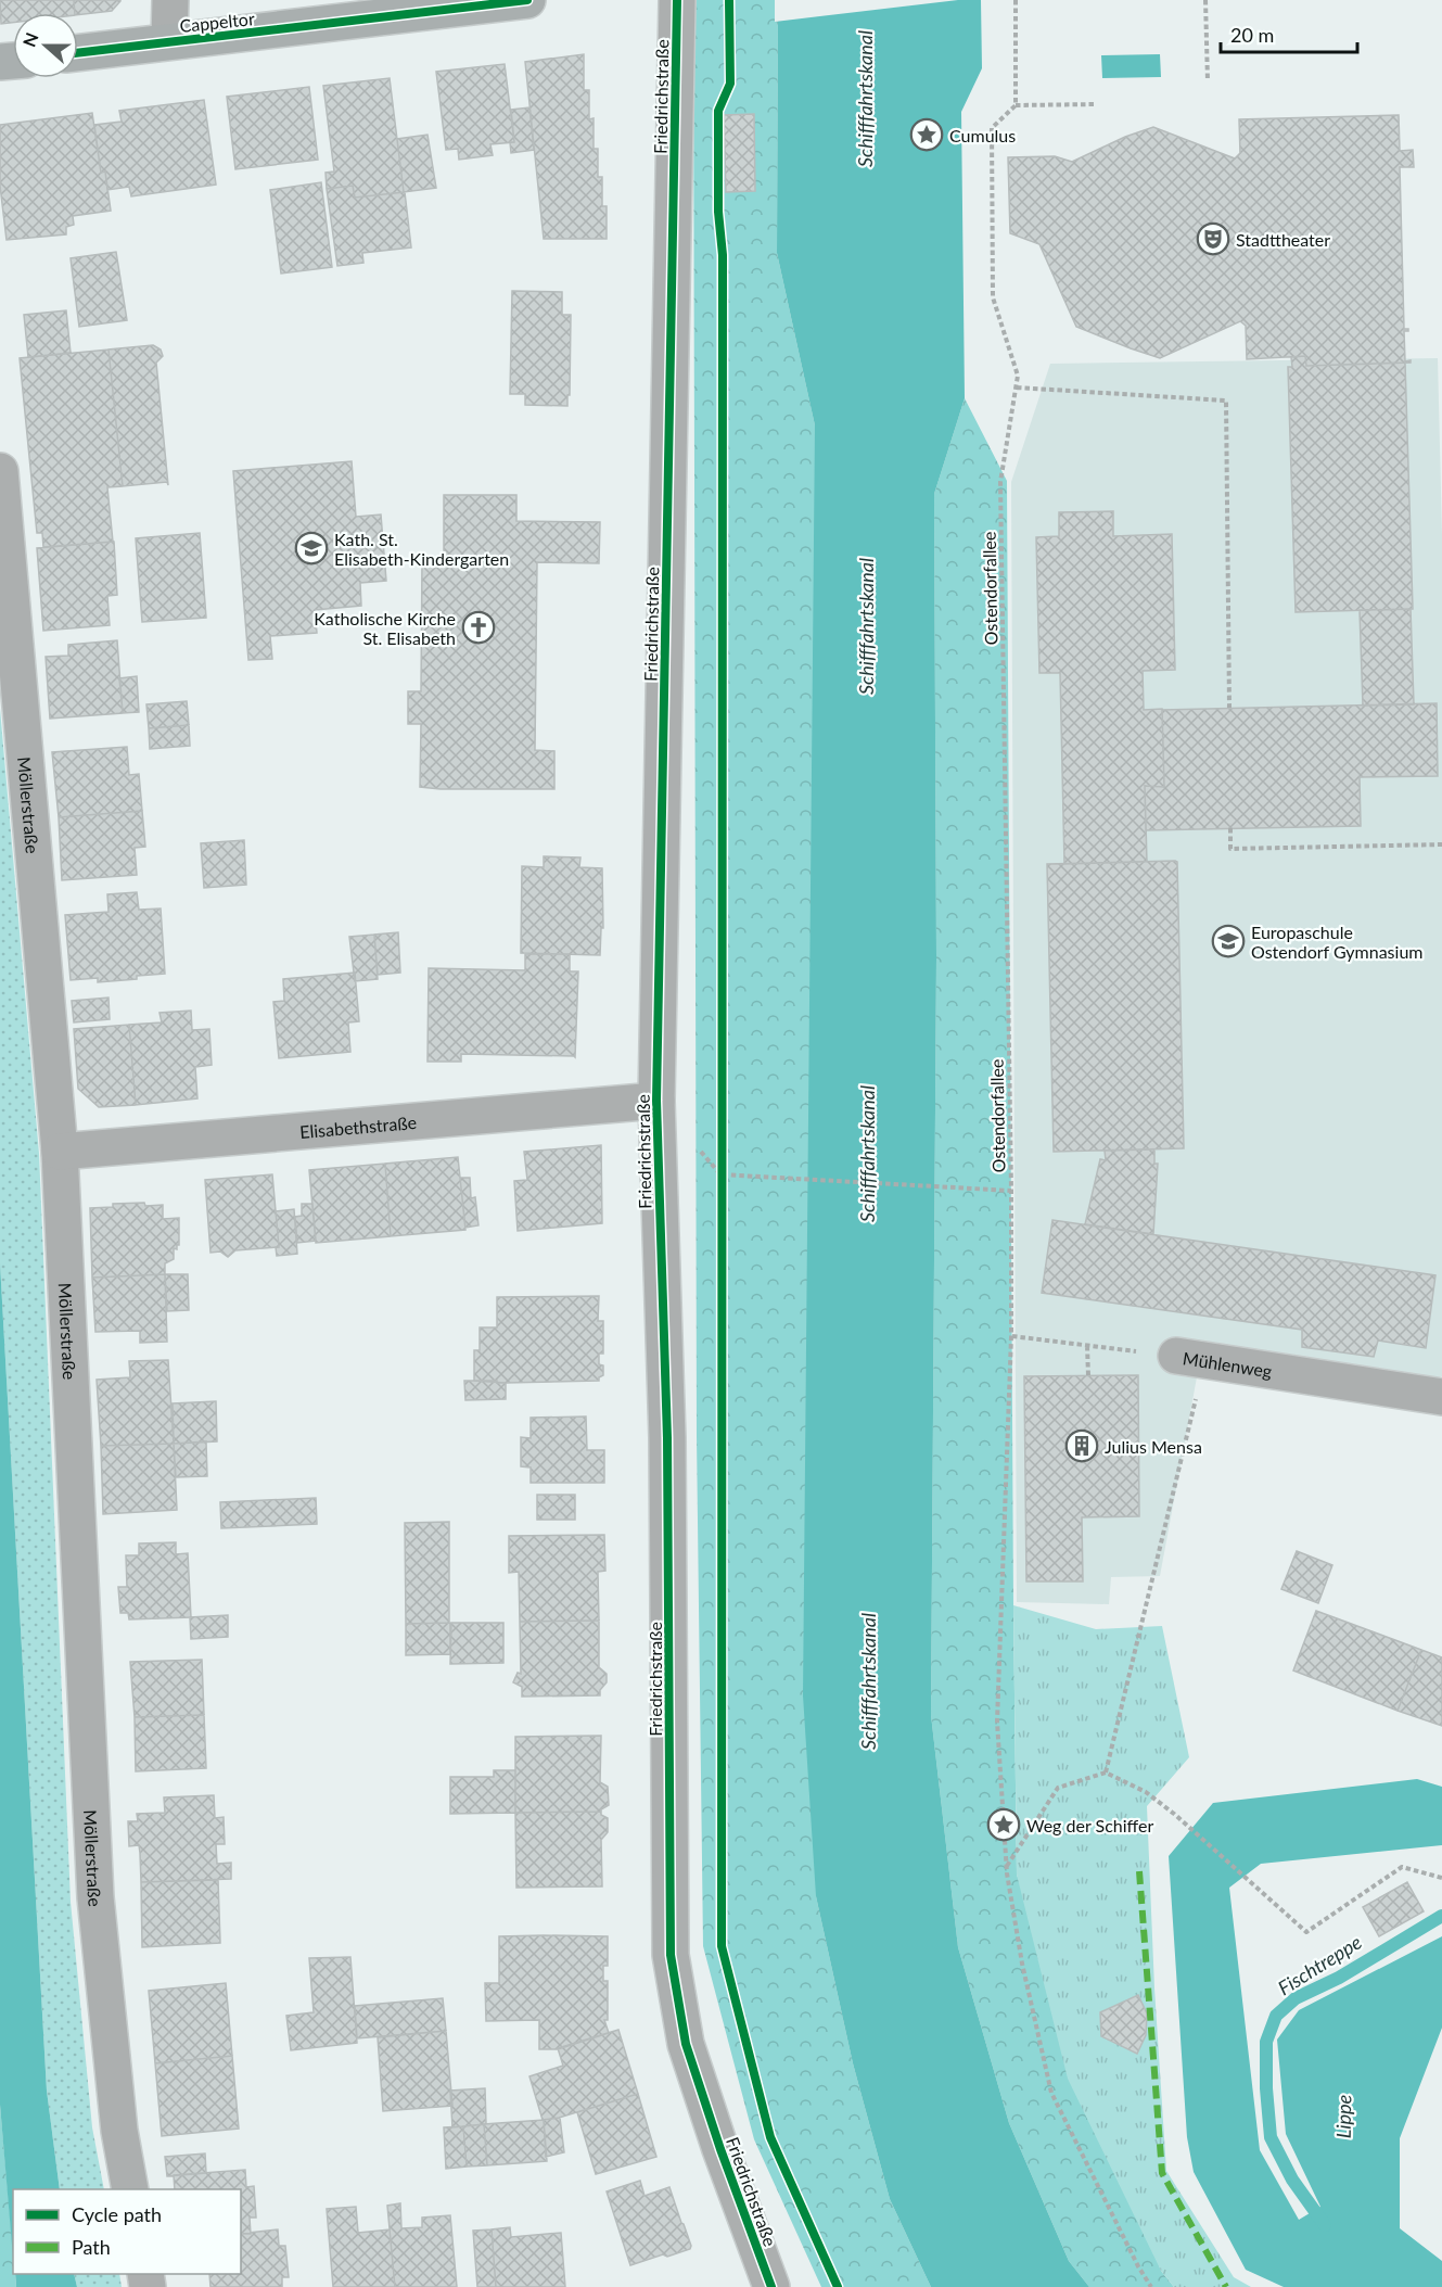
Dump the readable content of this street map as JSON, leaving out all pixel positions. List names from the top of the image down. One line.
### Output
{"streets":{"street":["Cappeltor","Friedrichstraße","Möllerstraße","Elisabethstraße","Mühlenweg"],"path":["Ostendorfallee"]},"crossings":[["Friedrichstraße","Elisabethstraße"],["Ostendorfallee","Mühlenweg"],["Möllerstraße","Elisabethstraße"]],"water":["Schifffahrtskanal","Fischtreppe","Lippe"],"places":{"place":["Cumulus","Weg der Schiffer"],"theatre":["Stadttheater"],"school or university":["Kath. St. Elisabeth-Kindergarten","Europaschule Ostendorf Gymnasium"],"church":["Katholische Kirche St. Elisabeth"],"building":["Julius Mensa"]},"legend":["Cycle path","Path"],"scale_bar":"20 m","north":"left"}
